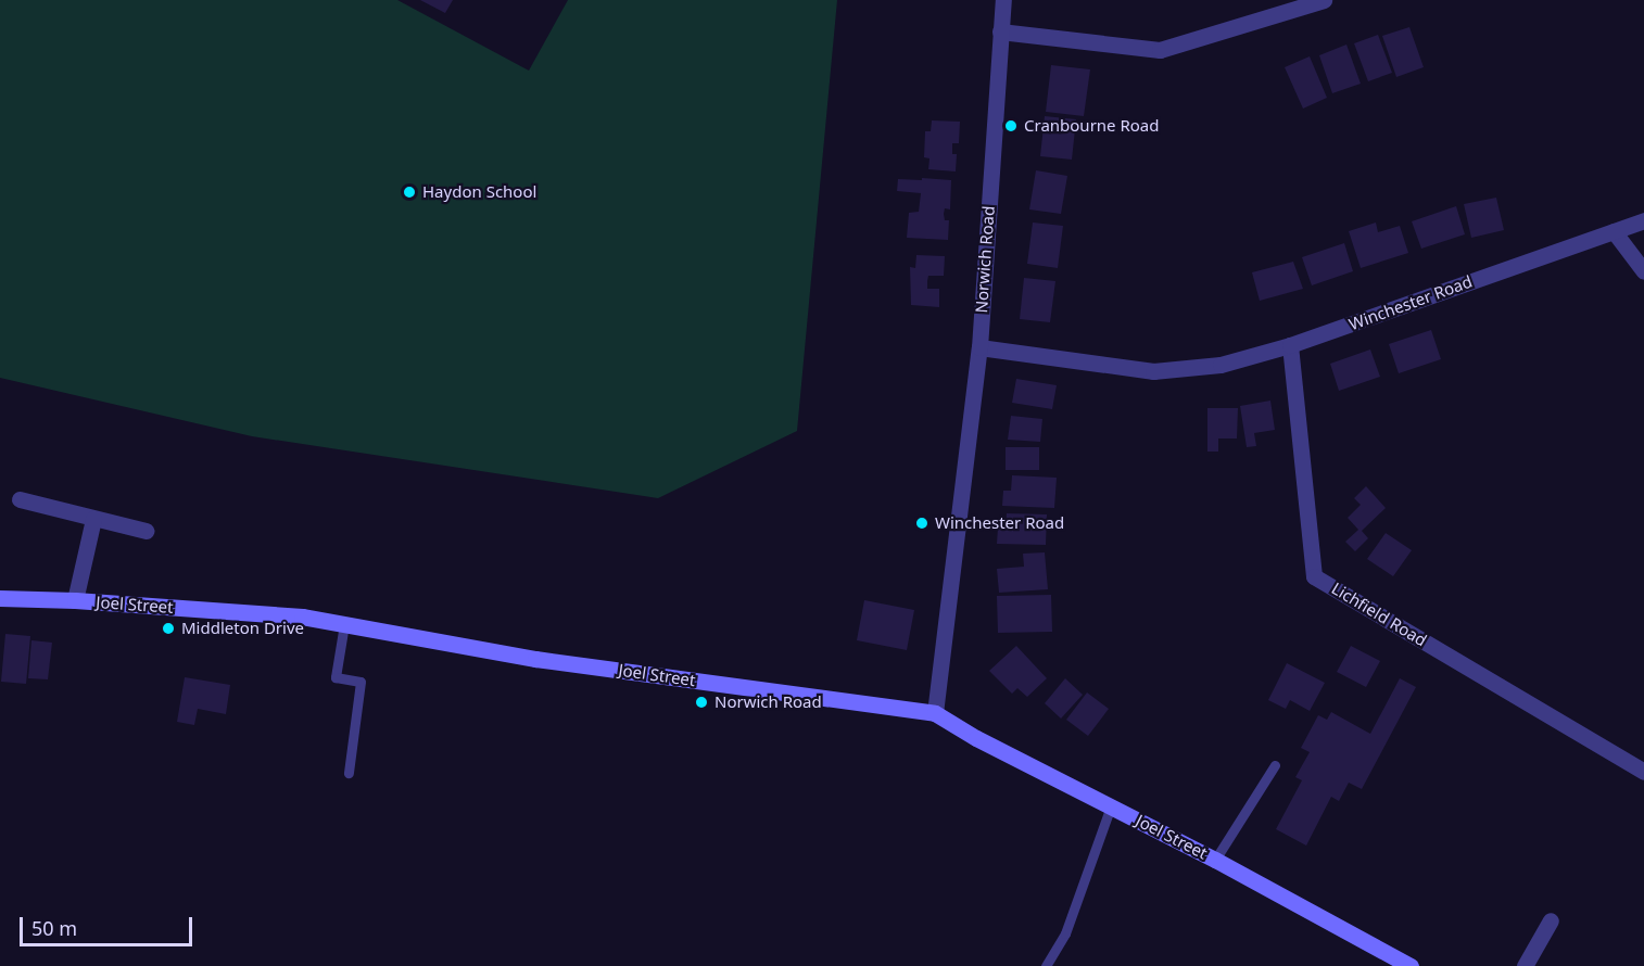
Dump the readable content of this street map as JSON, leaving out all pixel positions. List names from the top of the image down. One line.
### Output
{"streets":{"main road":["Joel Street"],"street":["Norwich Road","Winchester Road","Lichfield Road"]},"crossings":[["Norwich Road","Winchester Road"],["Norwich Road","Joel Street"],["Winchester Road","Lichfield Road"]],"places":["Cranbourne Road","Haydon School","Winchester Road","Middleton Drive","Norwich Road"],"scale_bar":"50 m"}
